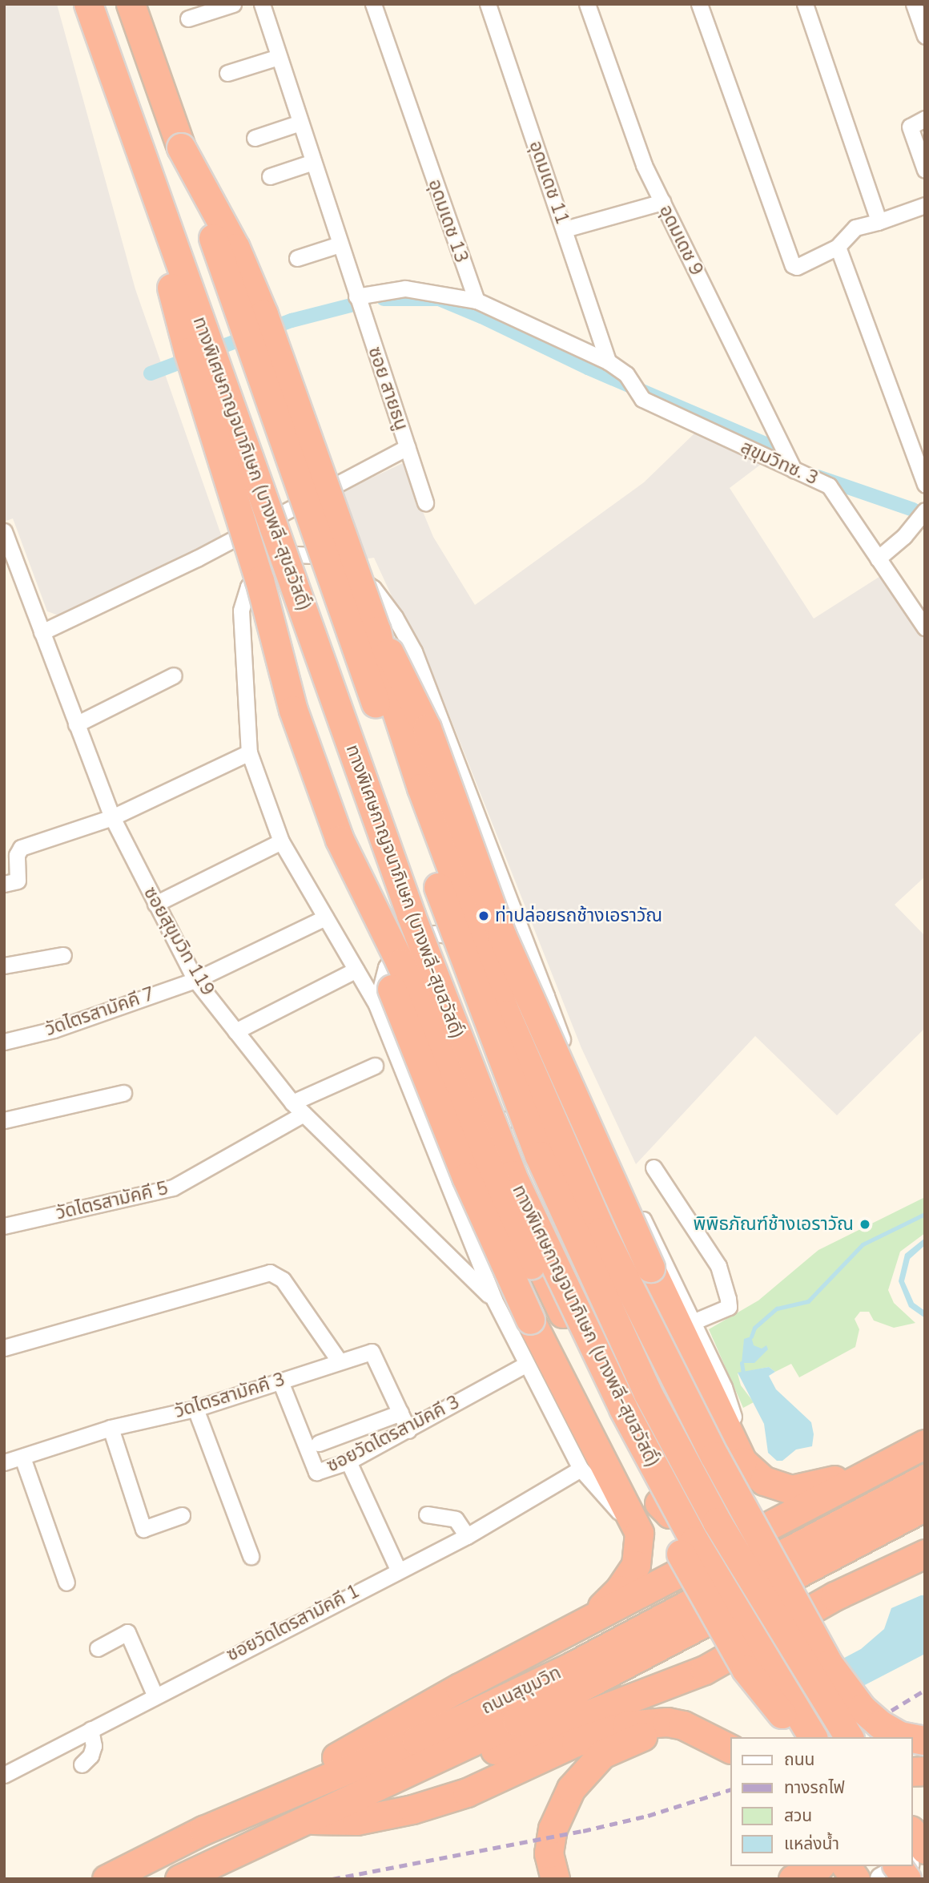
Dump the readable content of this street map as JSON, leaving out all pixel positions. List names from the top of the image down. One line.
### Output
{"streets":{"highway":["ทางพิเศษกาญจนาภิเษก (บางพลี-สุขสวัสดิ์)","ถนนสุขุมวิท"],"street":["อุดมเดช 11","อุดมเดช 13","อุดมเดช 9","ซอย สายธนู","สุขุมวิทซ. 3","ซอยสุขุมวิท 119","วัดไตรสามัคคี 7","วัดไตรสามัคคี 5","วัดไตรสามัคคี 3","ซอยวัดไตรสามัคคี 3","ซอยวัดไตรสามัคคี 1"]},"crossings":[["อุดมเดช 11","สุขุมวิทซ. 3"],["อุดมเดช 9","สุขุมวิทซ. 3"],["ซอย สายธนู","ซอยสุขุมวิท 119"],["ซอยสุขุมวิท 119","วัดไตรสามัคคี 7"],["ซอยสุขุมวิท 119","วัดไตรสามัคคี 5"],["วัดไตรสามัคคี 3","ซอยวัดไตรสามัคคี 3"]],"places":["ท่าปล่อยรถช้างเอราวัณ","พิพิธภัณฑ์ช้างเอราวัณ"],"legend":["ถนน","ทางรถไฟ","สวน","แหล่งน้ำ"]}
